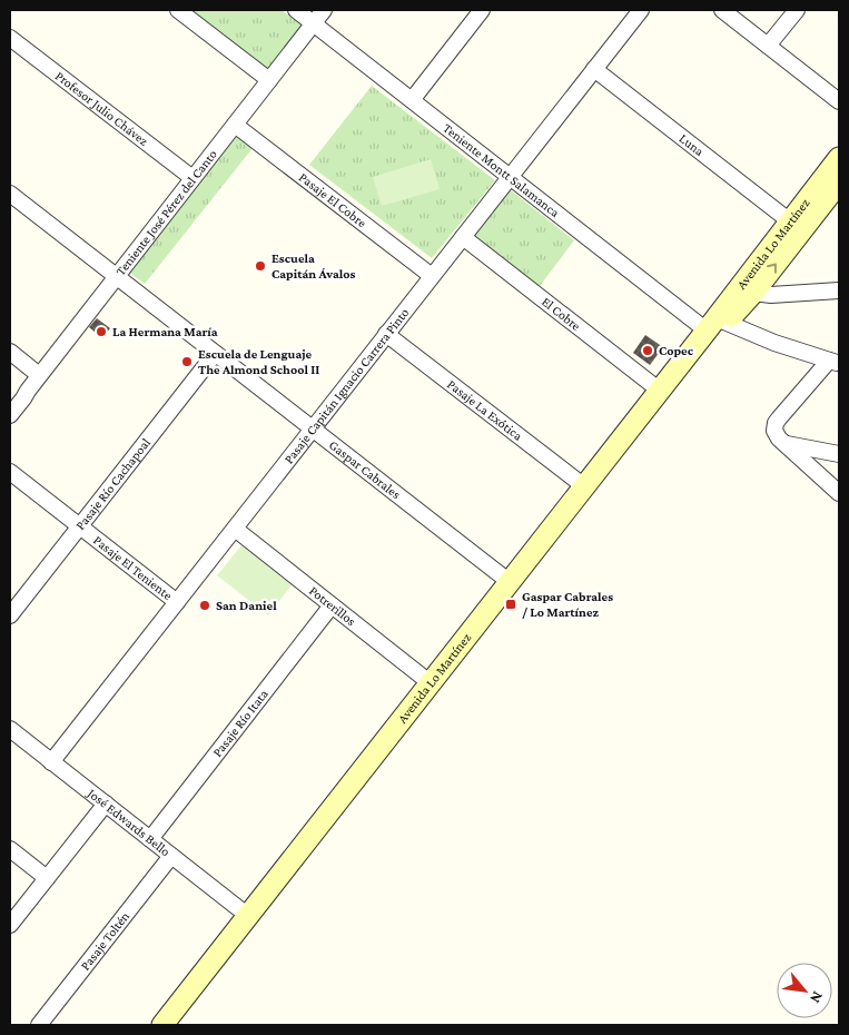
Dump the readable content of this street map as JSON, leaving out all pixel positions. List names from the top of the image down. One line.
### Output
{"streets":{"main road":["Avenida Lo Martínez"],"street":["Profesor Julio Chávez","Luna","Teniente Montt Salamanca","Pasaje El Cobre","Teniente José Pérez del Canto","El Cobre","Pasaje Capitán Ignacio Carrera Pinto","Pasaje La Exótica","Gaspar Cabrales","Pasaje Río Cachapoal","Pasaje El Teniente","Potrerillos","Pasaje Río Itata","José Edwards Bello","Pasaje Toltén"]},"crossings":[["Profesor Julio Chávez","Teniente José Pérez del Canto"],["Luna","Avenida Lo Martínez"],["Luna","Pasaje Capitán Ignacio Carrera Pinto"],["Teniente Montt Salamanca","Teniente José Pérez del Canto"],["Teniente Montt Salamanca","Avenida Lo Martínez"],["Teniente Montt Salamanca","Pasaje Capitán Ignacio Carrera Pinto"],["Pasaje El Cobre","Teniente José Pérez del Canto"],["Pasaje El Cobre","Pasaje Capitán Ignacio Carrera Pinto"],["Teniente José Pérez del Canto","Gaspar Cabrales"],["Avenida Lo Martínez","El Cobre"],["Avenida Lo Martínez","Pasaje La Exótica"],["Avenida Lo Martínez","Gaspar Cabrales"],["Avenida Lo Martínez","Potrerillos"],["Avenida Lo Martínez","José Edwards Bello"],["El Cobre","Pasaje Capitán Ignacio Carrera Pinto"],["Pasaje Capitán Ignacio Carrera Pinto","Pasaje La Exótica"],["Pasaje Capitán Ignacio Carrera Pinto","Gaspar Cabrales"],["Pasaje Capitán Ignacio Carrera Pinto","Pasaje El Teniente"],["Pasaje Capitán Ignacio Carrera Pinto","Potrerillos"],["Pasaje Capitán Ignacio Carrera Pinto","José Edwards Bello"],["Gaspar Cabrales","Pasaje Río Cachapoal"],["Pasaje Río Cachapoal","Pasaje El Teniente"],["Potrerillos","Pasaje Río Itata"],["Pasaje Río Itata","José Edwards Bello"],["José Edwards Bello","Pasaje Toltén"]],"places":{"other":["Escuela Capitán Ávalos","La Hermana María","Copec","Escuela de Lenguaje The Almond School II","San Daniel"],"transit":["Gaspar Cabrales / Lo Martínez"]},"north":"bottom right"}
